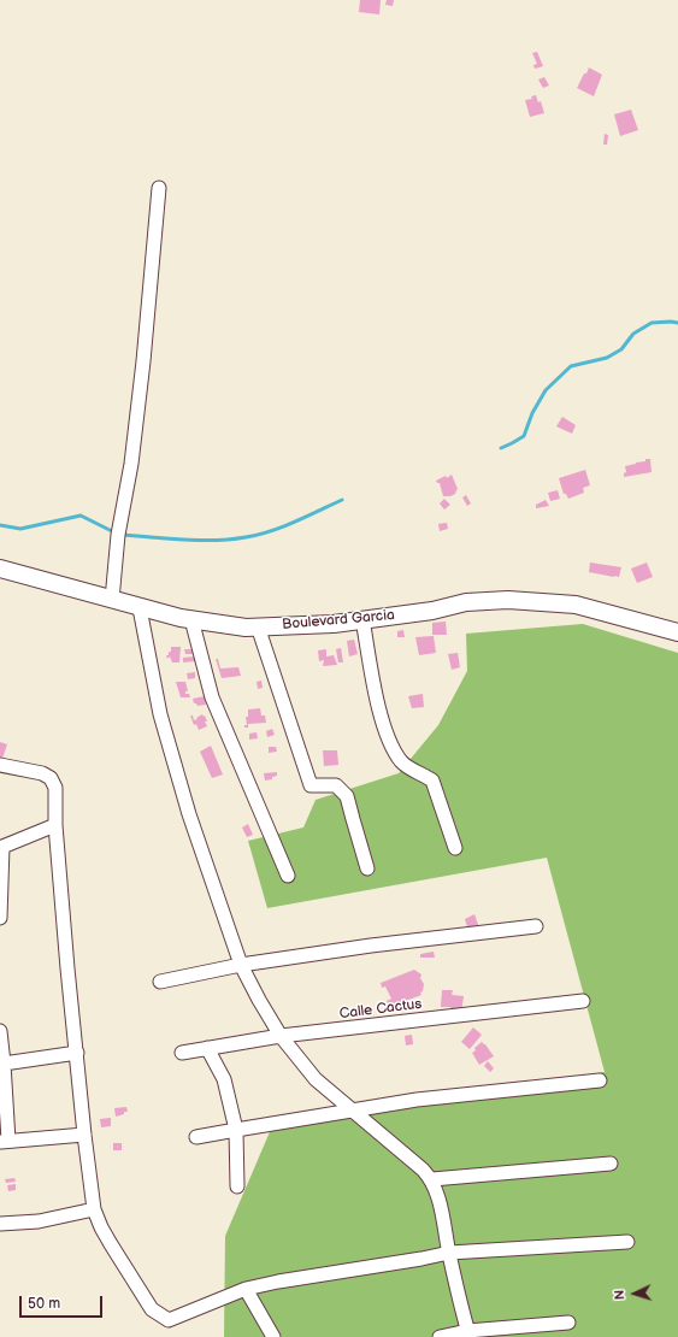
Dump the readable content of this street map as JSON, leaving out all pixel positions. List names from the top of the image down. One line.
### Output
{"streets":{"main road":["Boulevard Garcia"],"street":["Calle Cactus"]},"scale_bar":"50 m","north":"left"}
